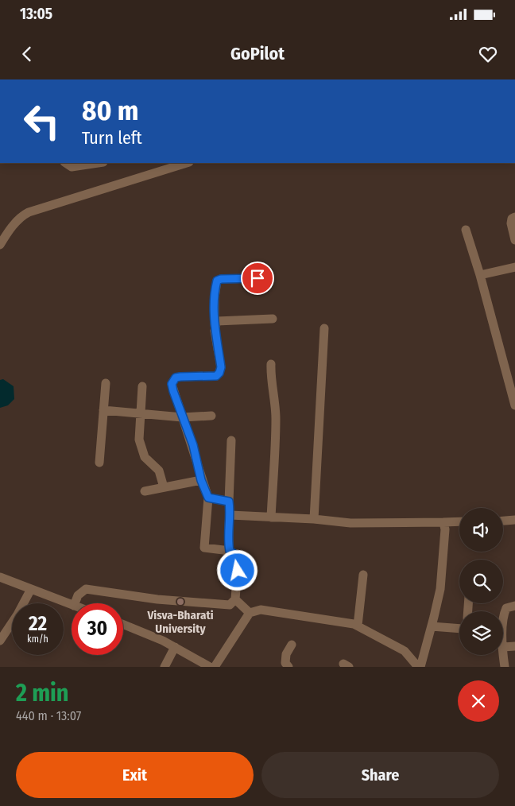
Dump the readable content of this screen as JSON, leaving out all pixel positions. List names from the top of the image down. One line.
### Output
{"places":["Visva-Bharati University"],"page":{"status":"13:05","header":"GoPilot","turn":["80 m","Turn left"],"speed":"22 km/h","limit":"30","heading":["2 min","440 m · 13:07"],"buttons":["Exit","Share"]}}
